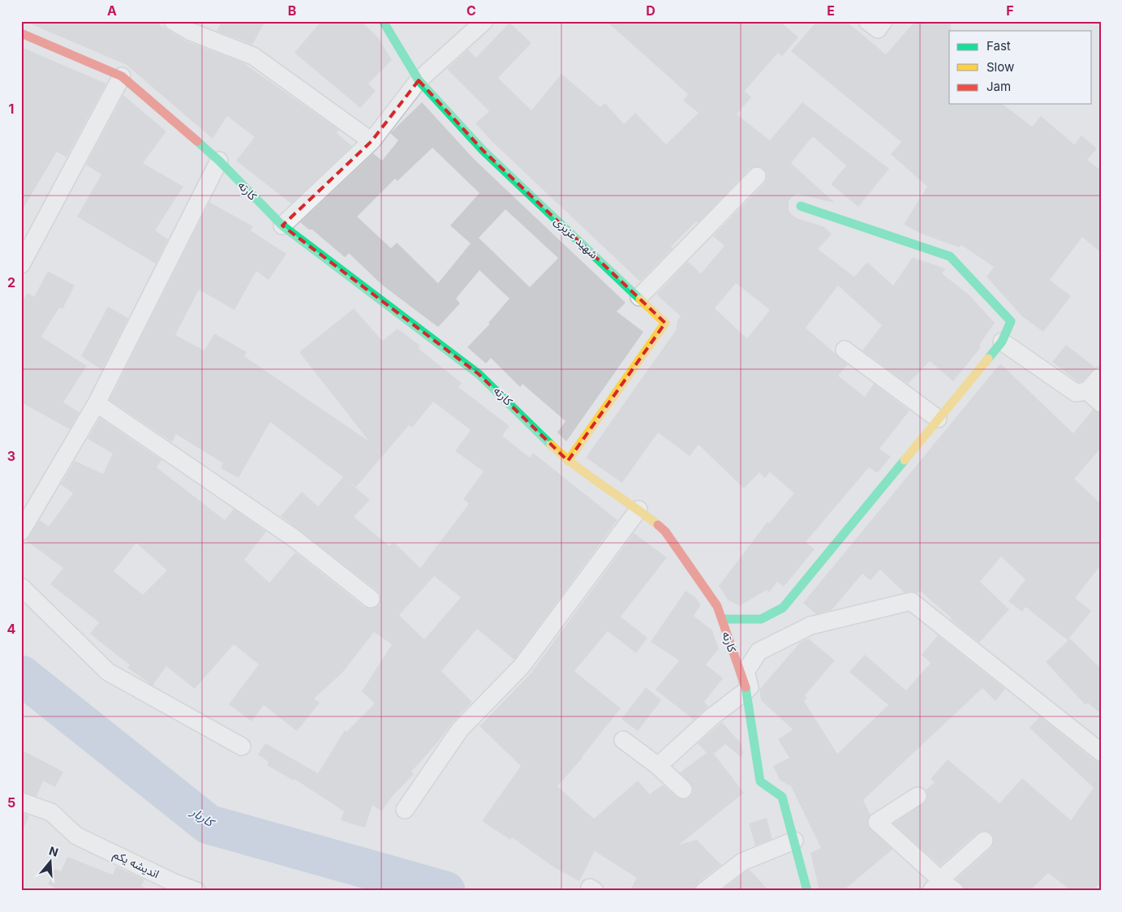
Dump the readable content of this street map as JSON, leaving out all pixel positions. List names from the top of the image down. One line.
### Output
{"streets":{"street":["کارته","شهید عزیزی","اندیشه یکم"]},"crossings":[["کارته","شهید عزیزی"]],"water":["کاربار"],"legend":["Fast","Slow","Jam"],"north":"top","grid":{"columns":["A","B","C","D","E","F"],"rows":["1","2","3","4","5"]}}
